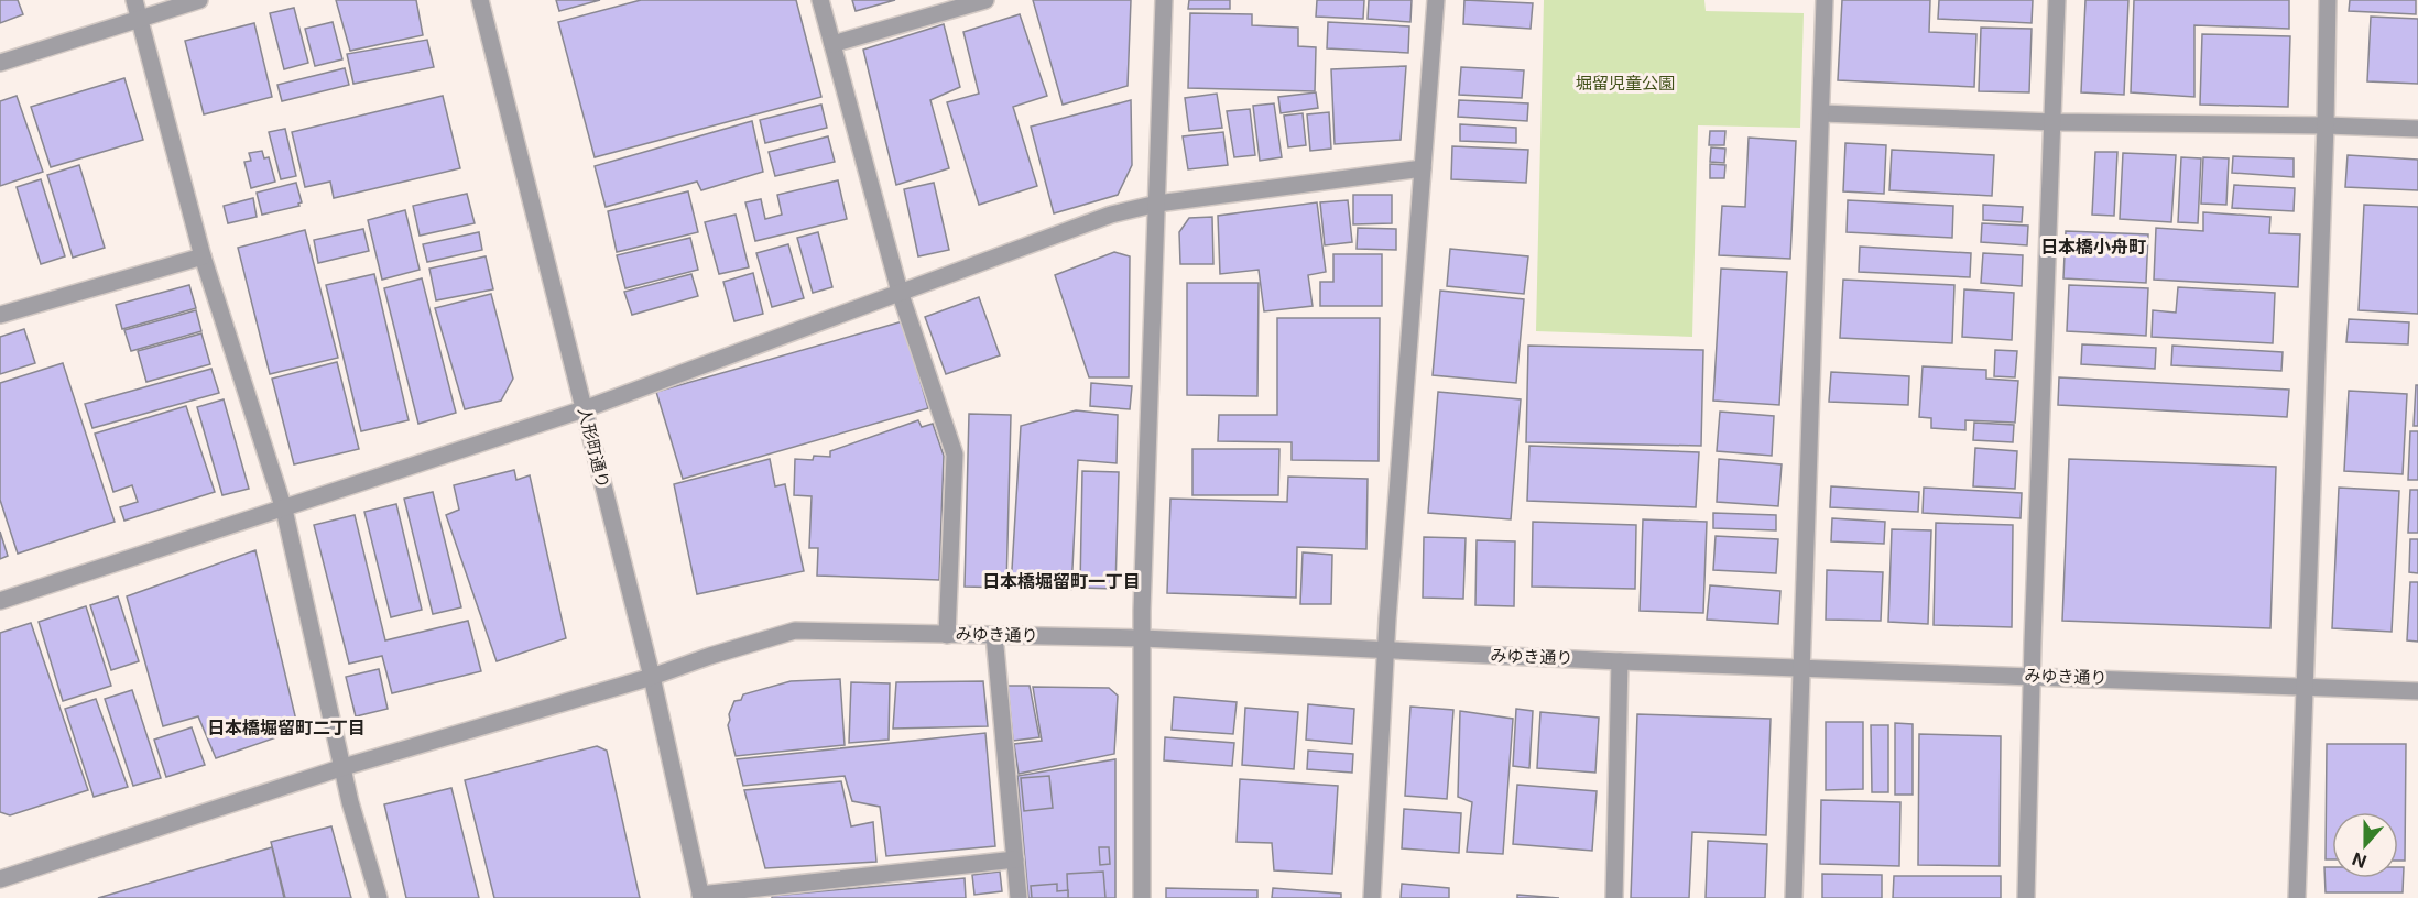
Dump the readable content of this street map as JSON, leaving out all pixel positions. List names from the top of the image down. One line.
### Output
{"streets":{"street":["人形町通り","みゆき通り"]},"crossings":[["人形町通り","みゆき通り"]],"districts":["日本橋小舟町","日本橋堀留町一丁目","日本橋堀留町二丁目"],"parks":["堀留児童公園"],"north":"bottom"}
